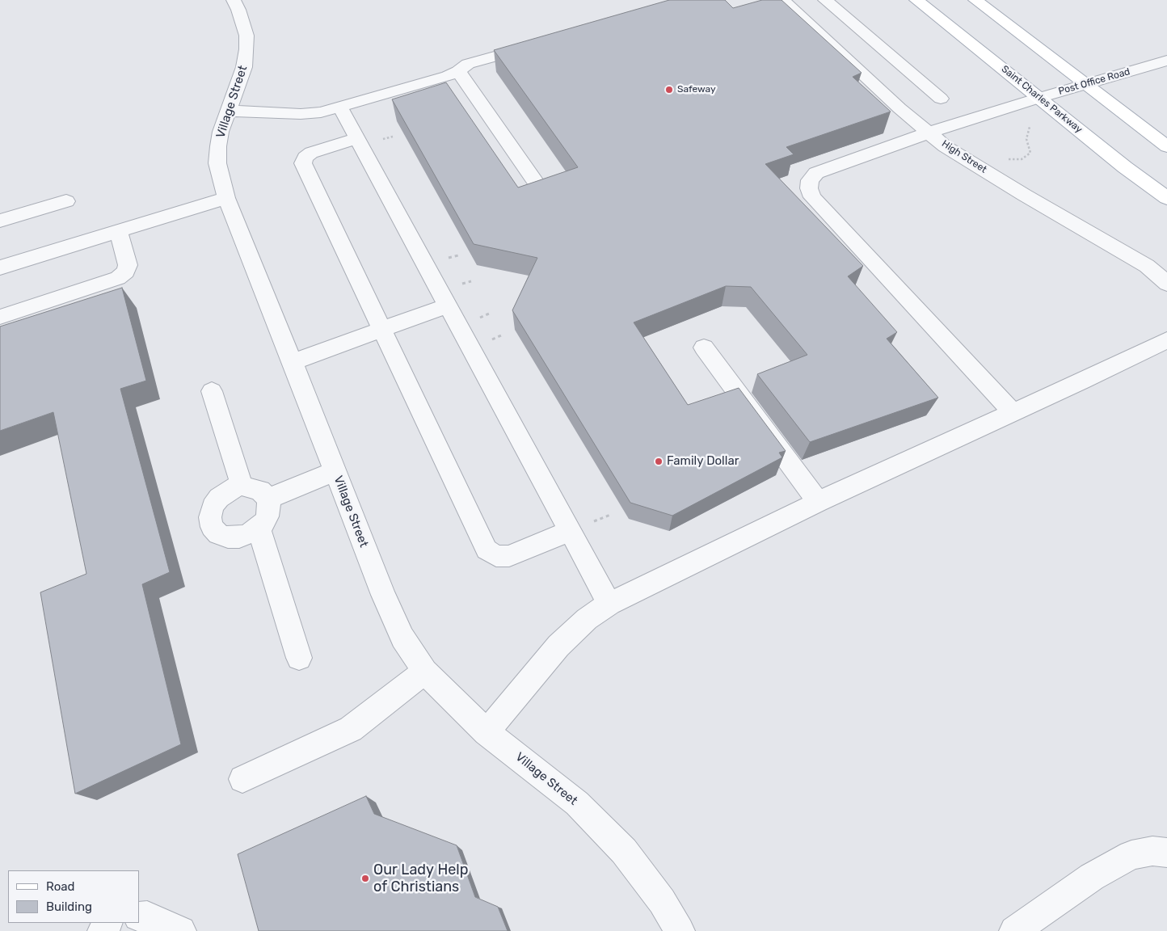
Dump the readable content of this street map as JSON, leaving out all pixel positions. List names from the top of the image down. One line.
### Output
{"streets":{"main road":["Saint Charles Parkway"],"street":["Post Office Road","Village Street","High Street"]},"crossings":[["Post Office Road","Saint Charles Parkway"],["Post Office Road","High Street"]],"places":["Safeway","Family Dollar","Our Lady Help of Christians"],"legend":["Road","Building"]}
